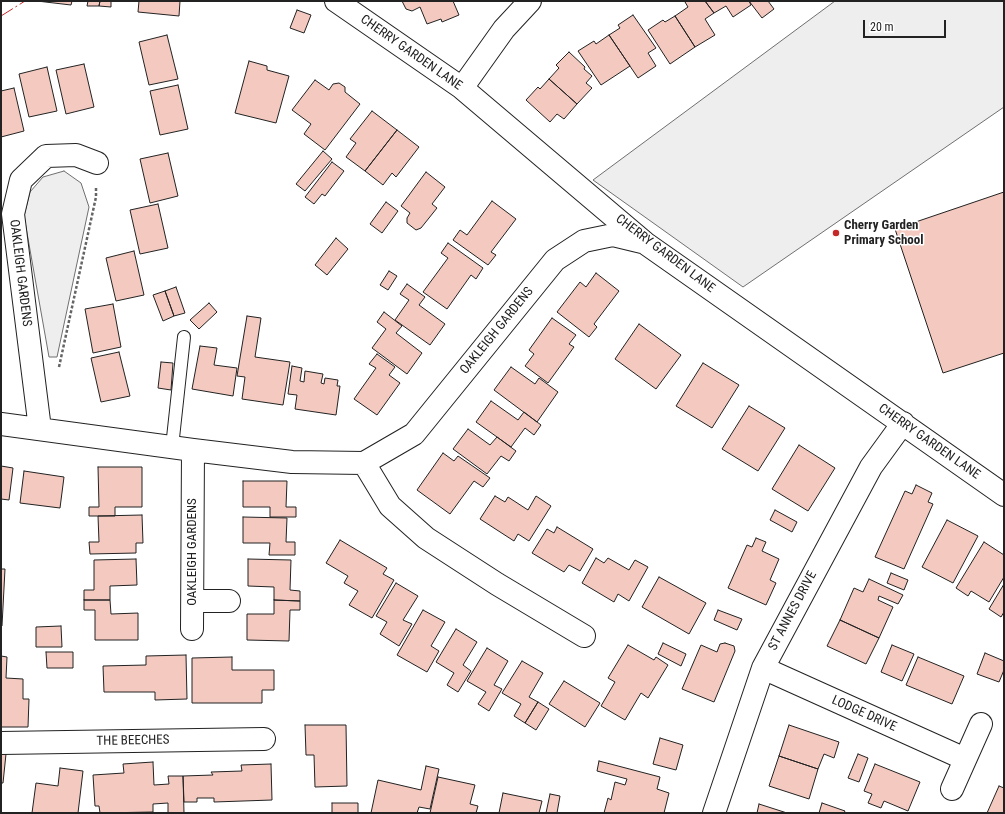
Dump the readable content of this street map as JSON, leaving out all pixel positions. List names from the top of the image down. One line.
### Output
{"streets":{"street":["CHERRY GARDEN LANE","OAKLEIGH GARDENS","ST ANNES DRIVE","LODGE DRIVE","THE BEECHES"]},"crossings":[["CHERRY GARDEN LANE","OAKLEIGH GARDENS"],["CHERRY GARDEN LANE","ST ANNES DRIVE"],["ST ANNES DRIVE","LODGE DRIVE"]],"places":["Cherry Garden Primary School"],"scale_bar":"20 m"}
